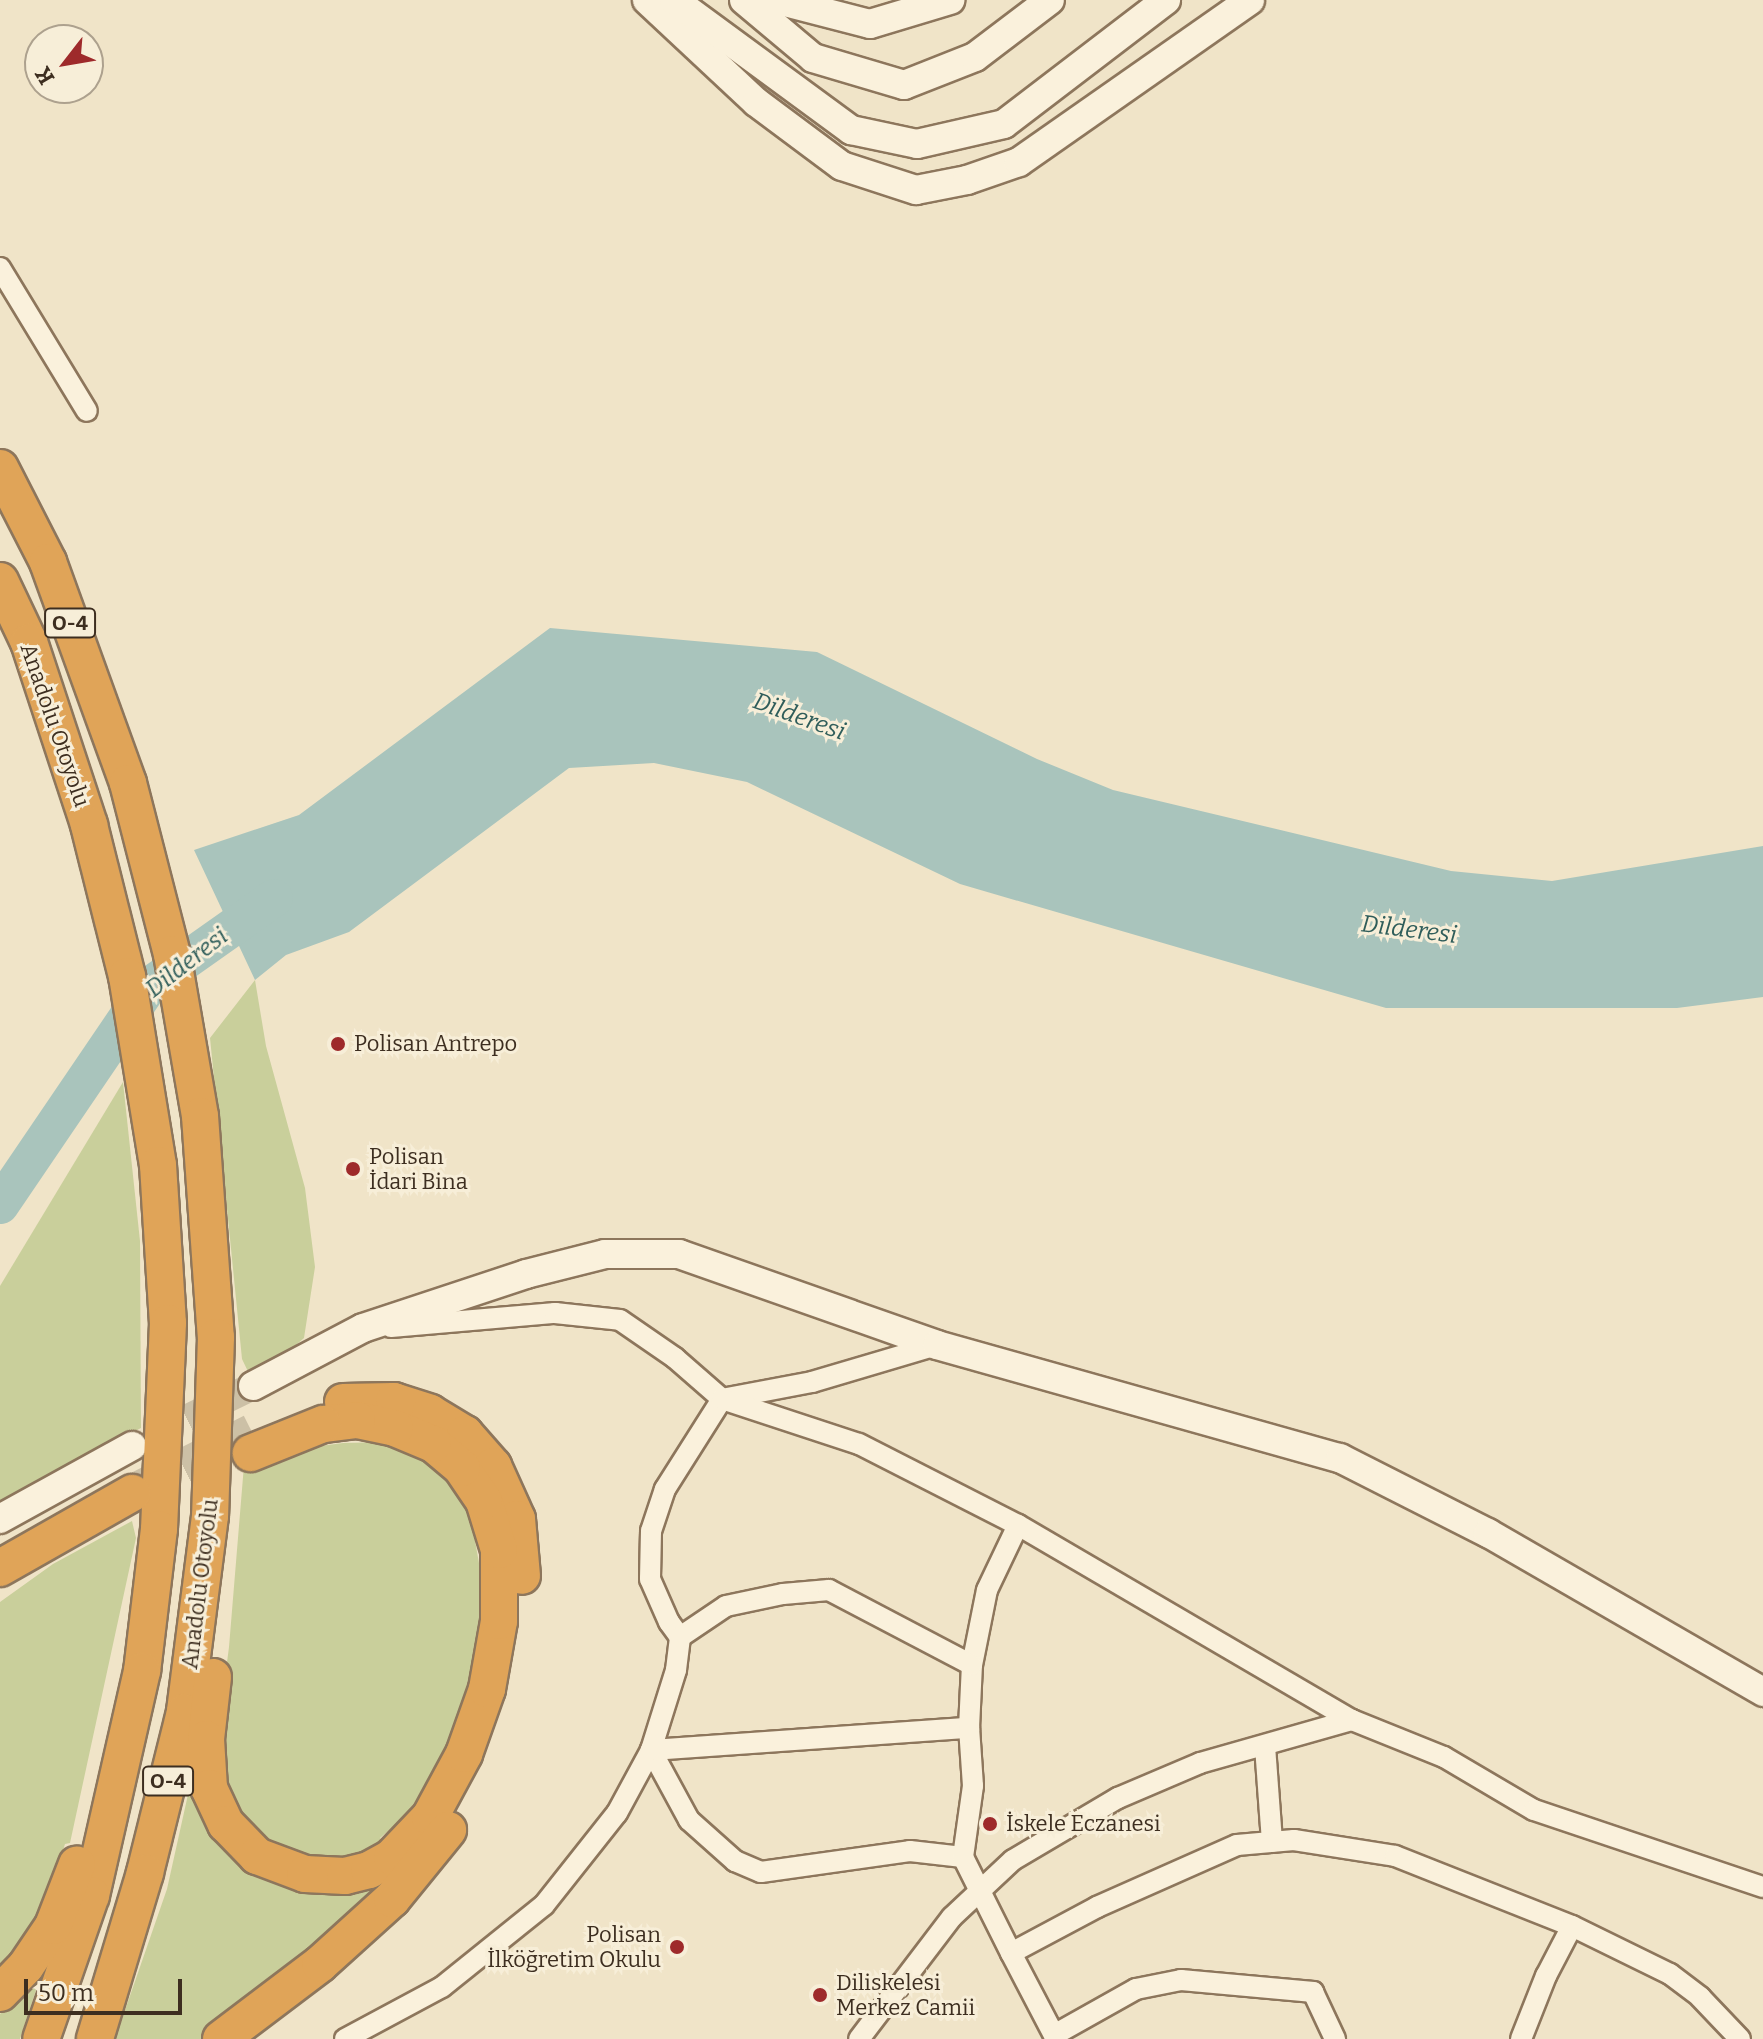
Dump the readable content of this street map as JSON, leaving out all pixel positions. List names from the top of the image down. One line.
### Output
{"streets":{"highway":["O-4","Anadolu Otoyolu"]},"crossings":[["O-4","Anadolu Otoyolu"]],"water":["Dilderesi"],"places":["Polisan Antrepo","Polisan İdari Bina","İskele Eczanesi","Polisan İlköğretim Okulu","Diliskelesi Merkez Camii"],"scale_bar":"50 m","north":"bottom left"}
